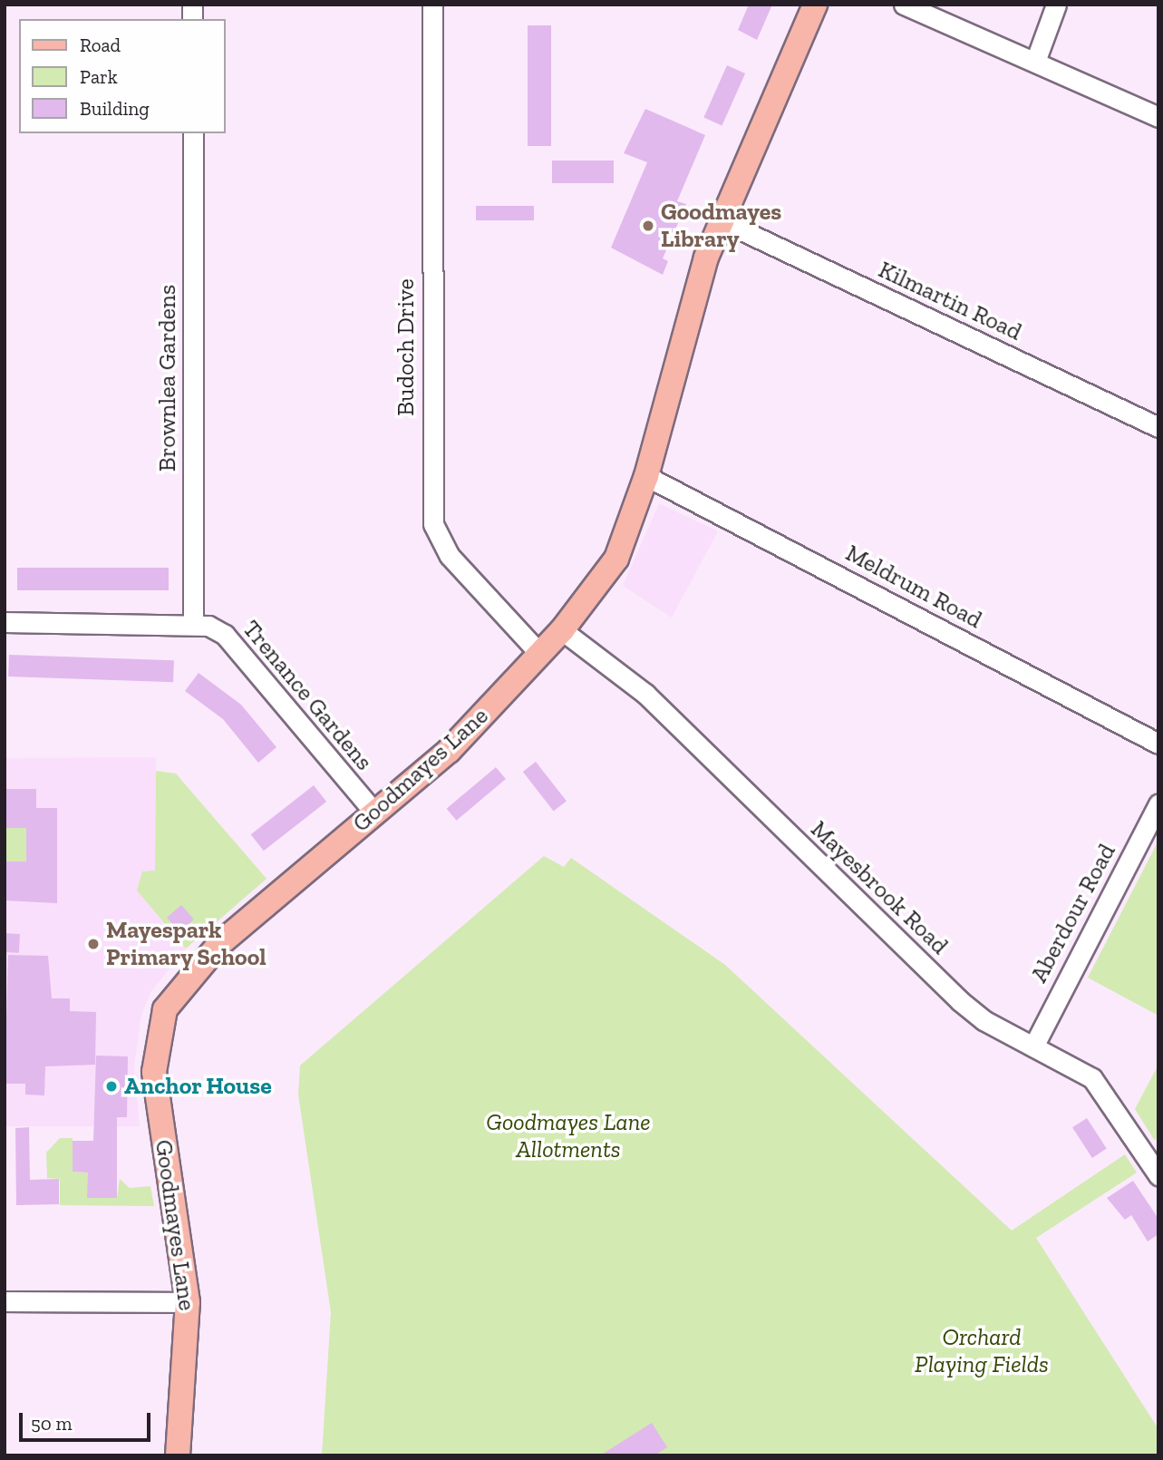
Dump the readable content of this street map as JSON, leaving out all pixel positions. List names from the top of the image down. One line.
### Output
{"streets":{"main road":["Goodmayes Lane"],"street":["Kilmartin Road","Budoch Drive","Brownlea Gardens","Meldrum Road","Trenance Gardens","Mayesbrook Road","Aberdour Road"]},"crossings":[["Kilmartin Road","Goodmayes Lane"],["Budoch Drive","Goodmayes Lane"],["Brownlea Gardens","Trenance Gardens"],["Meldrum Road","Goodmayes Lane"],["Trenance Gardens","Goodmayes Lane"],["Goodmayes Lane","Mayesbrook Road"],["Mayesbrook Road","Aberdour Road"]],"parks":["Goodmayes Lane Allotments","Orchard Playing Fields"],"places":["Goodmayes Library","Mayespark Primary School","Anchor House"],"legend":["Road","Park","Building"],"scale_bar":"50 m"}
